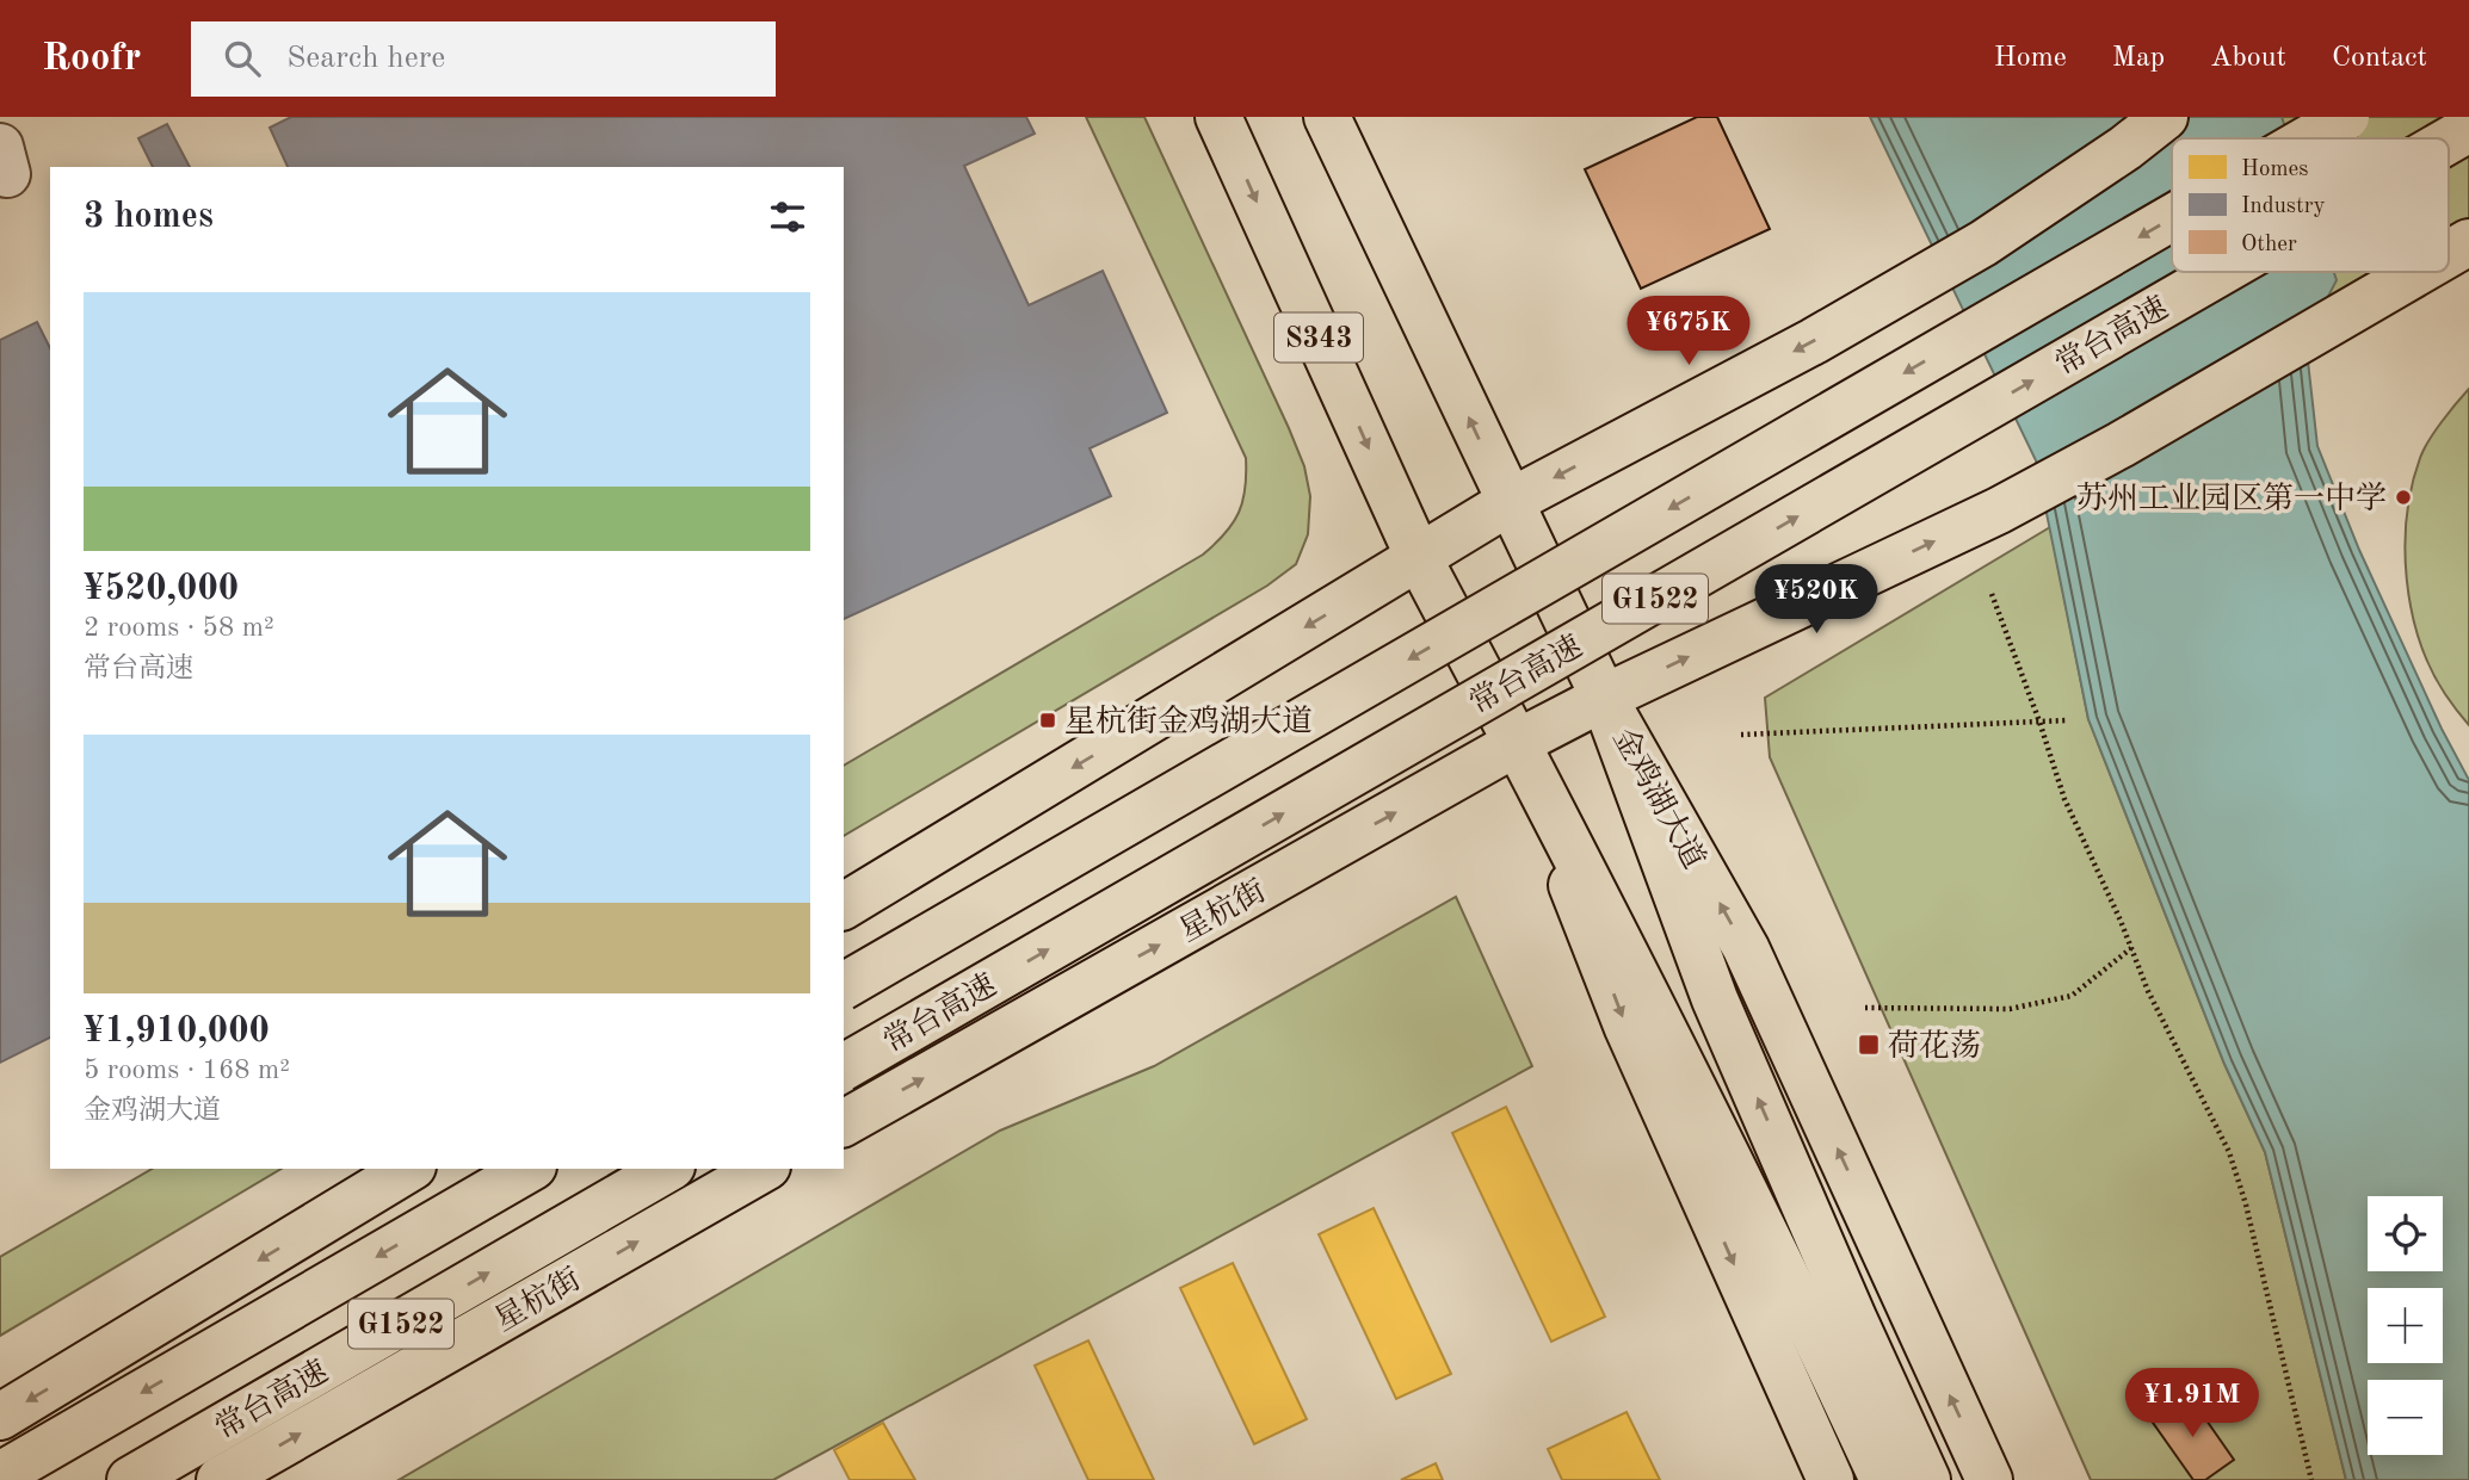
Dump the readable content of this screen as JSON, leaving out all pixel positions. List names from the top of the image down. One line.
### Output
{"streets":{"main road":["常台高速","S343","G1522","金鸡湖大道","星杭街"]},"crossings":[["金鸡湖大道","星杭街"]],"places":{"other":["苏州工业园区第一中学"],"transit":["星杭街金鸡湖大道","荷花荡"]},"legend":["Homes","Industry","Other"],"page":{"header":"Roofr","search":"Search here","nav":["Home","Map","About","Contact"],"heading":"3 homes","list":[{"name":"¥520,000","note":"2 rooms · 58 m² · 常台高速"},{"name":"¥1,910,000","note":"5 rooms · 168 m² · 金鸡湖大道"}],"price":["¥675K","¥520K","¥1.91M"],"map_buttons":["+","−"]}}
